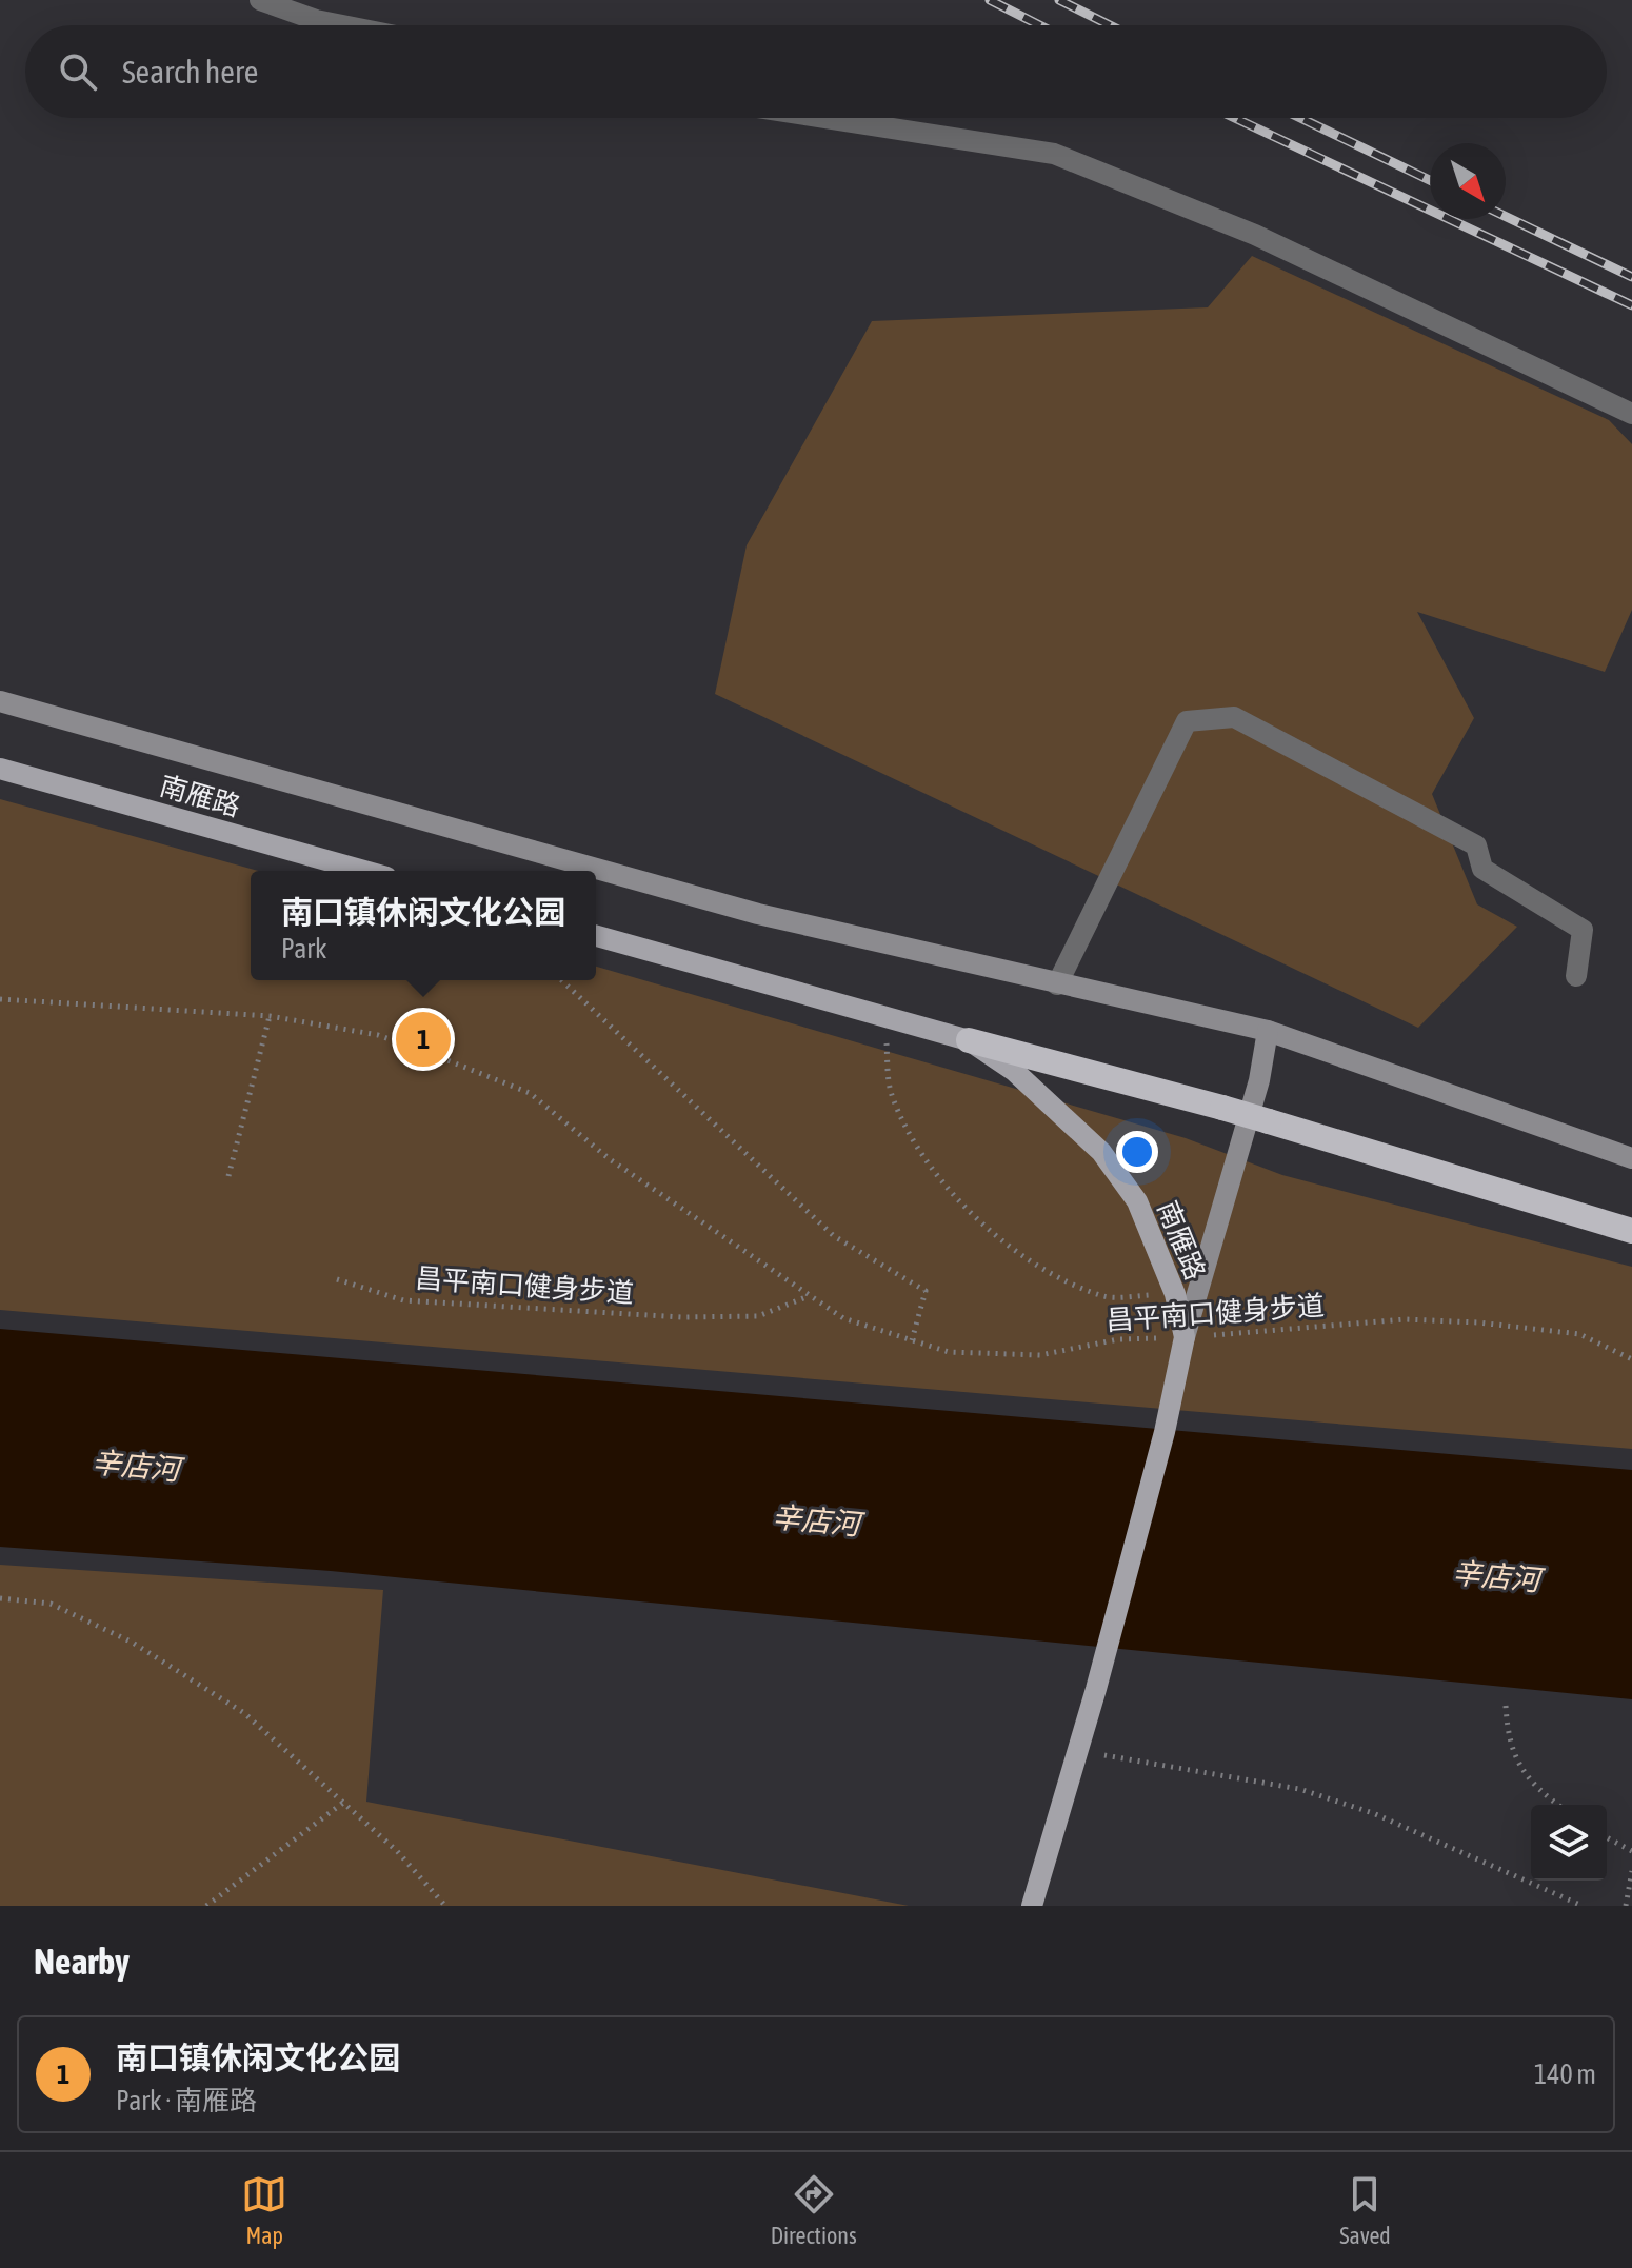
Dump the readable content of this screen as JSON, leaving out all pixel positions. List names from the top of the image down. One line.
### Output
{"streets":{"main road":["南雁路"],"path":["昌平南口健身步道"]},"crossings":[["南雁路","昌平南口健身步道"]],"water":["辛店河"],"north":"bottom right","page":{"search":"Search here","popup":["南口镇休闲文化公园","Park"],"pins":"1","heading":"Nearby","list":[{"mark":"1","name":"南口镇休闲文化公园","note":"Park · 南雁路","value":"140 m"}],"nav":["Map","Directions","Saved"]}}
